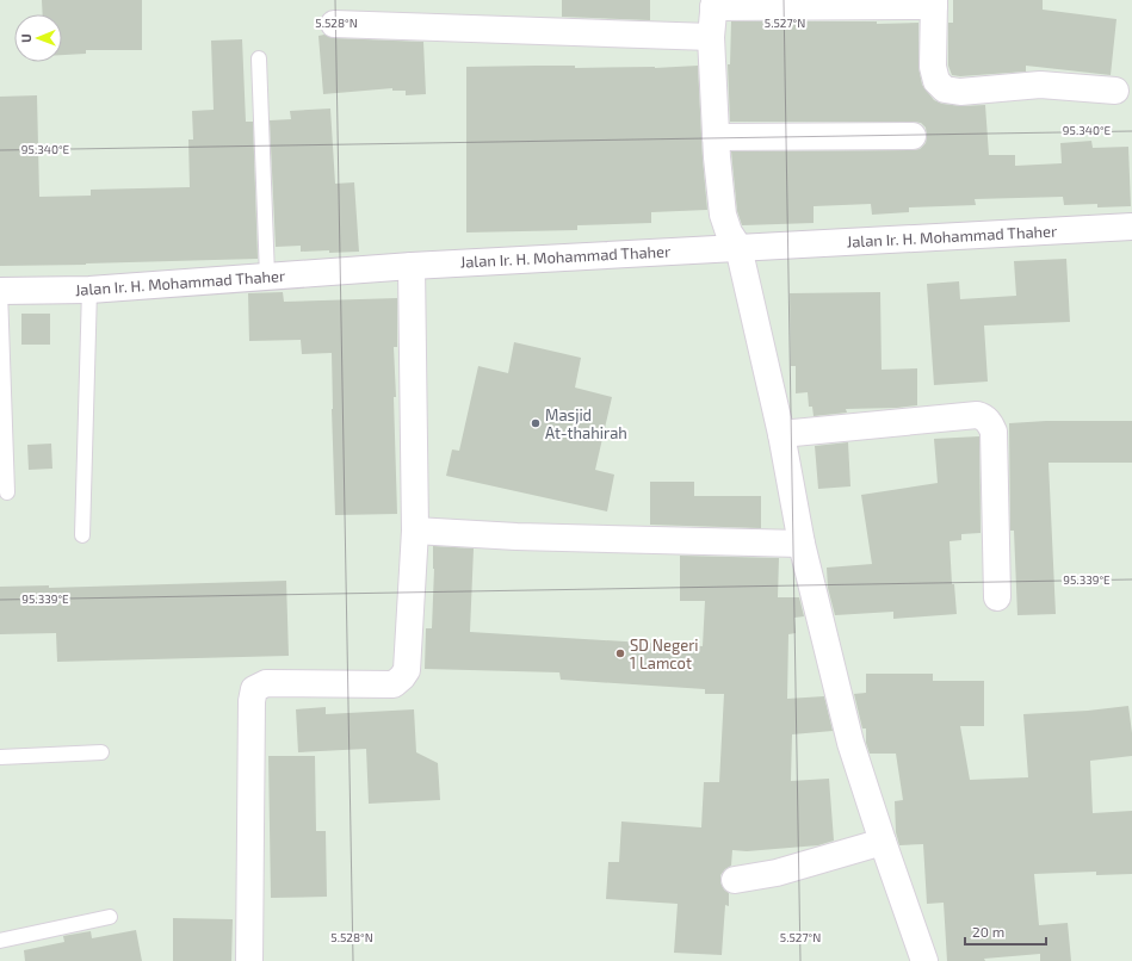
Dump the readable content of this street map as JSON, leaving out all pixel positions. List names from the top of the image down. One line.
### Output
{"streets":{"street":["Jalan Ir. H. Mohammad Thaher"]},"places":["Masjid At-thahirah","SD Negeri 1 Lamcot"],"scale_bar":"20 m","north":"left","coordinates":["5.528°N","5.527°N","95.340°E","95.339°E"]}
